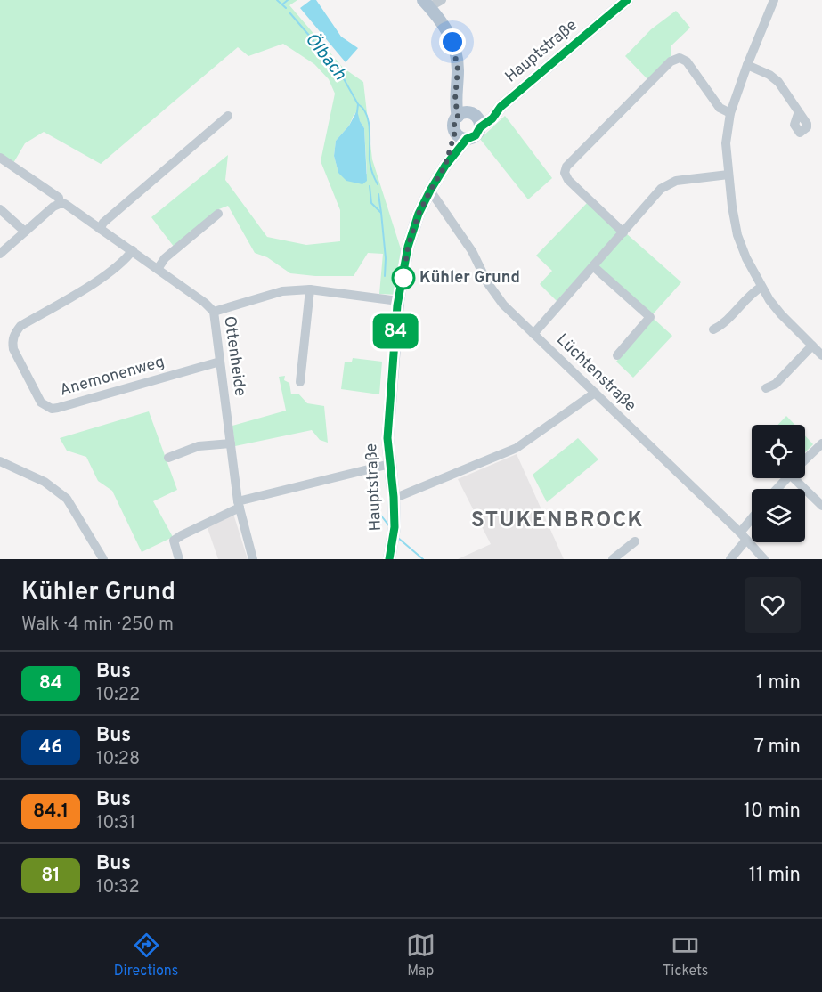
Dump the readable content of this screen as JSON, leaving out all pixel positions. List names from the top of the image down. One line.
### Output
{"streets":{"main road":["Hauptstraße"],"street":["Ottenheide","Lüchtenstraße","Anemonenweg"]},"crossings":[["Hauptstraße","Lüchtenstraße"],["Ottenheide","Anemonenweg"]],"districts":["STUKENBROCK"],"water":["Ölbach"],"places":["Kühler Grund"],"lines":["bus line 84"],"page":{"on_map":"84","heading":["Kühler Grund","Walk · 4 min · 250 m"],"list":[{"mark":"84","name":"Bus","note":"10:22","value":"1 min"},{"mark":"46","name":"Bus","note":"10:28","value":"7 min"},{"mark":"84.1","name":"Bus","note":"10:31","value":"10 min"},{"mark":"81","name":"Bus","note":"10:32","value":"11 min"}],"tabs":["Directions","Map","Tickets"]}}
